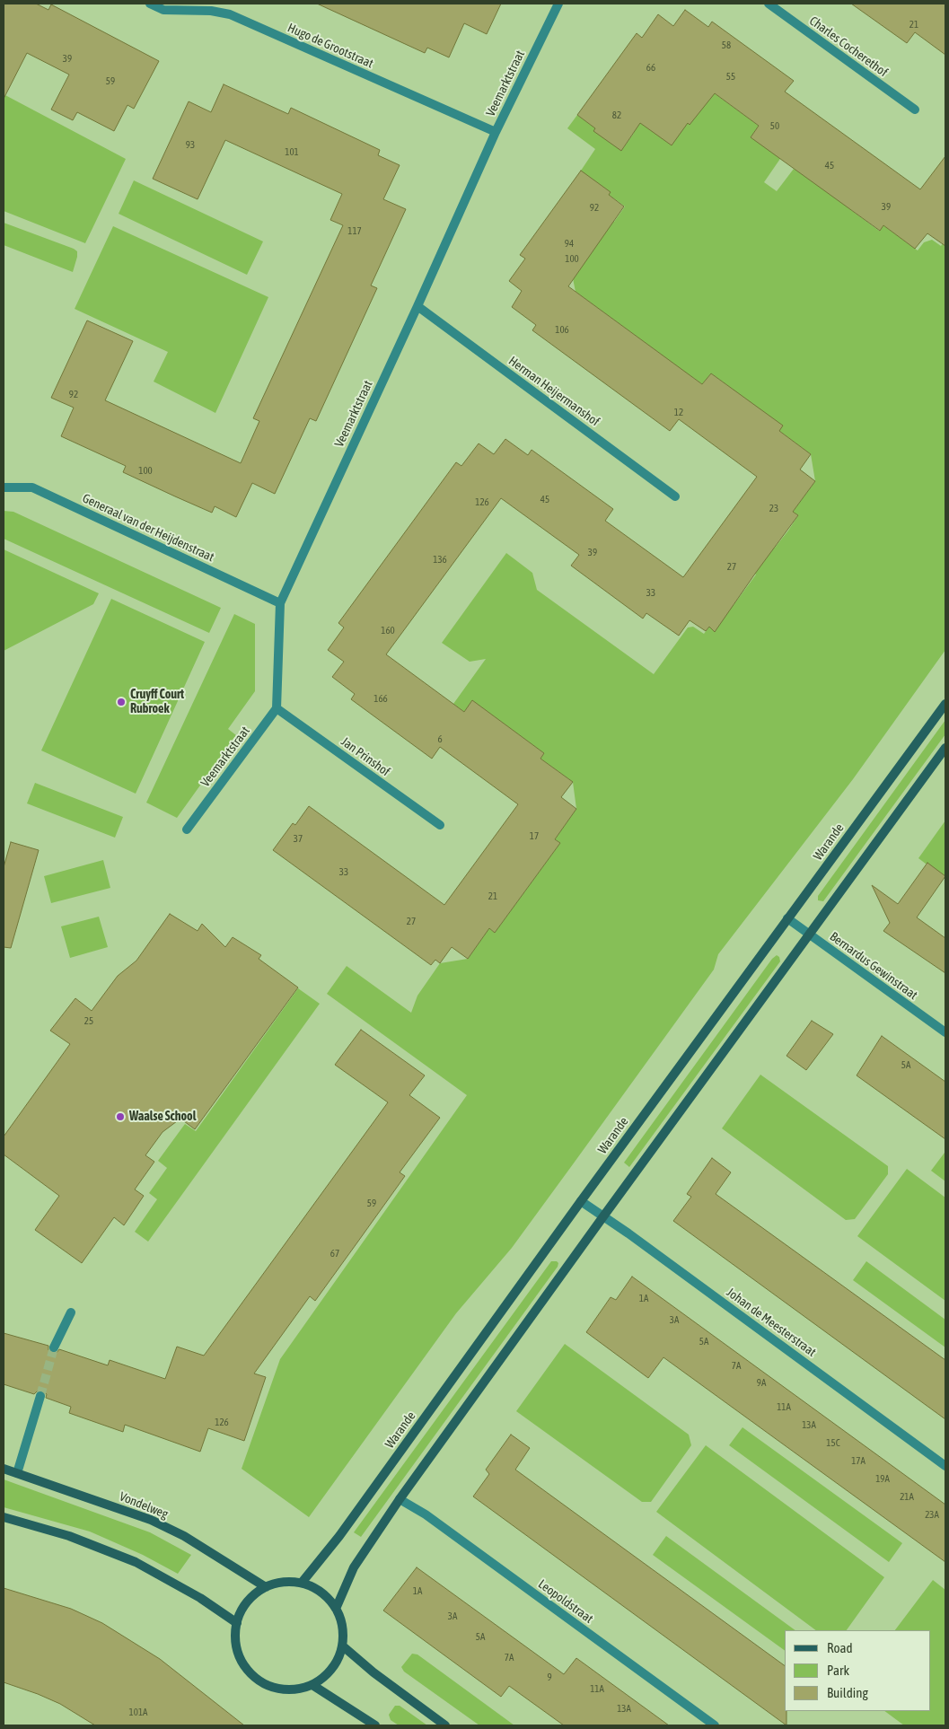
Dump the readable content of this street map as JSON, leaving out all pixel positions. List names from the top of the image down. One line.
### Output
{"streets":{"street":["Hugo de Grootstraat","Charles Cocherethof","Veemarktstraat","Herman Heijermanshof","Generaal van der Heijdenstraat","Jan Prinshof","Warande","Bernardus Gewinstraat","Johan de Meesterstraat","Vondelweg","Leopoldstraat"]},"crossings":[["Hugo de Grootstraat","Veemarktstraat"],["Veemarktstraat","Herman Heijermanshof"],["Veemarktstraat","Generaal van der Heijdenstraat"],["Veemarktstraat","Jan Prinshof"],["Warande","Bernardus Gewinstraat"],["Warande","Johan de Meesterstraat"],["Warande","Vondelweg"]],"places":["Cruyff Court Rubroek","Waalse School"],"house_numbers":["21","58","39","66","55","59","82","50","93","101","45","39","92","117","94","100","106","92","12","100","45","126","23","39","136","27","33","160","166","6","17","37","33","21","27","25","5A","59","67","1A","3A","5A","7A","9A","11A","126","13A","15C","17A","19A","21A","23A","1A","3A","5A","7A","9","11A","13A","101A"],"legend":["Road","Park","Building"]}
